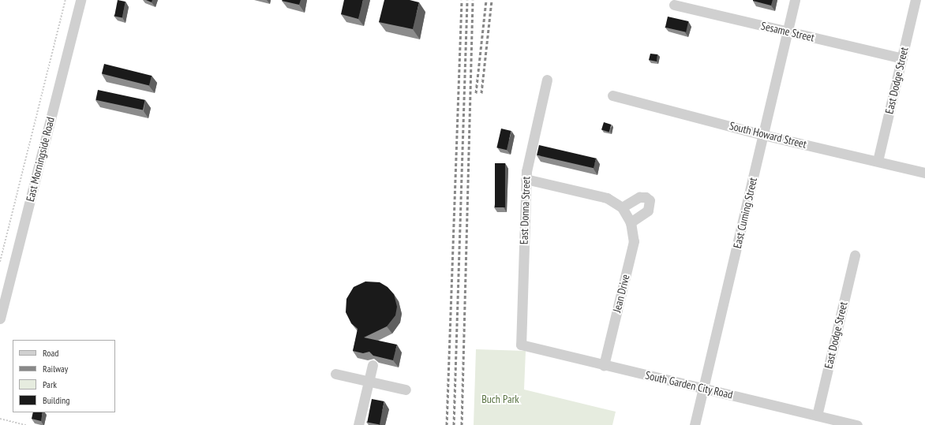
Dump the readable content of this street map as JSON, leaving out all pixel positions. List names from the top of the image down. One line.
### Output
{"streets":{"street":["Sesame Street","East Dodge Street","South Howard Street","East Morningside Road","East Donna Street","East Cuming Street","Jean Drive","South Garden City Road"]},"crossings":[["Sesame Street","East Dodge Street"],["Sesame Street","East Cuming Street"],["East Dodge Street","South Howard Street"],["East Dodge Street","South Garden City Road"],["South Howard Street","East Cuming Street"],["East Donna Street","Jean Drive"],["East Donna Street","South Garden City Road"],["East Cuming Street","South Garden City Road"],["Jean Drive","South Garden City Road"]],"parks":["Buch Park"],"legend":["Road","Railway","Park","Building"]}
